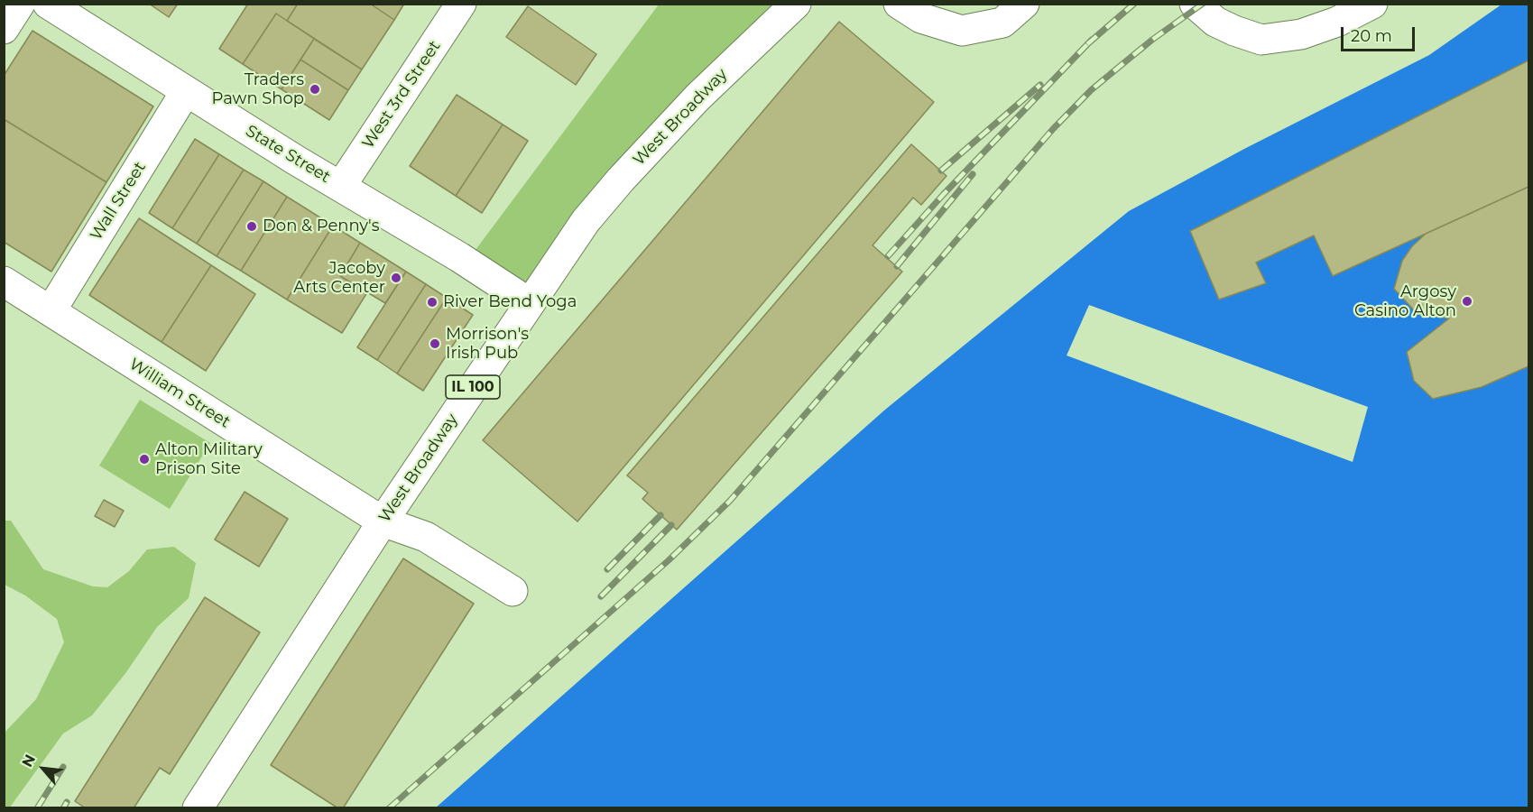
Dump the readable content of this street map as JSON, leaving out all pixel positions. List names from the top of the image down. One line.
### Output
{"streets":{"street":["West 3rd Street","West Broadway","State Street","Wall Street","IL 100","William Street"]},"crossings":[["West 3rd Street","State Street"],["West Broadway","State Street"],["West Broadway","William Street"],["State Street","Wall Street"],["Wall Street","William Street"]],"places":["Traders Pawn Shop","Don & Penny's","Jacoby Arts Center","Argosy Casino Alton","River Bend Yoga","Morrison's Irish Pub","Alton Military Prison Site"],"scale_bar":"20 m","north":"top left"}
